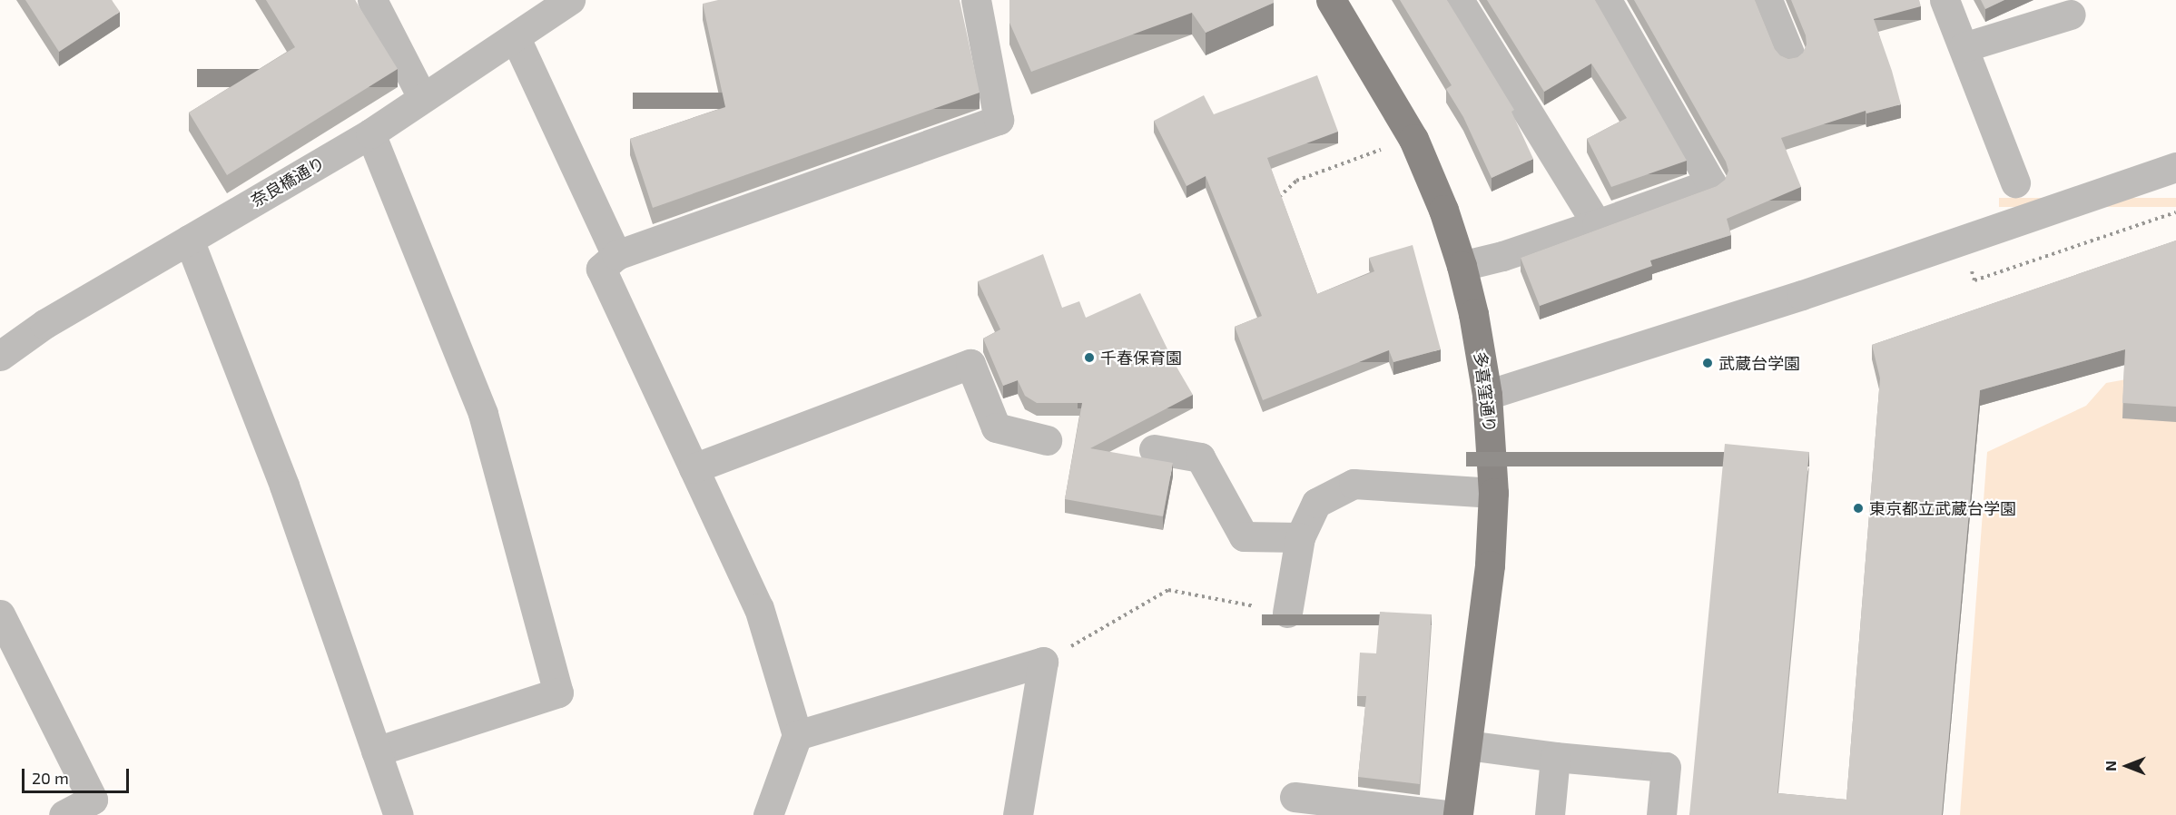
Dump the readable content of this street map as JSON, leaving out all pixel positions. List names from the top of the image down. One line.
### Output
{"streets":{"main road":["多喜窪通り"],"street":["奈良橋通り"]},"places":["千春保育園","武蔵台学園","東京都立武蔵台学園"],"scale_bar":"20 m","north":"left"}
